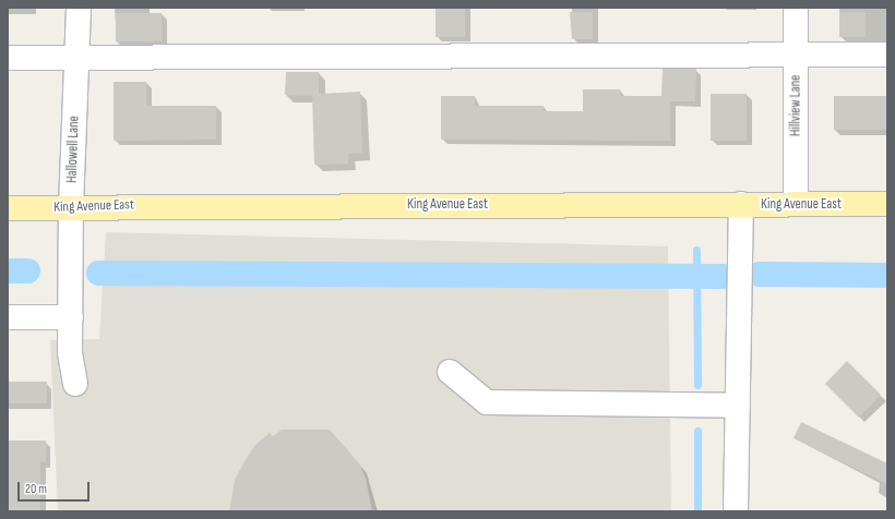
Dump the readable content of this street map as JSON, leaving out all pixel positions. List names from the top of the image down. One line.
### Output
{"streets":{"main road":["King Avenue East"],"street":["Hillview Lane","Hallowell Lane"]},"crossings":[["Hillview Lane","King Avenue East"],["Hallowell Lane","King Avenue East"]],"scale_bar":"20 m"}
